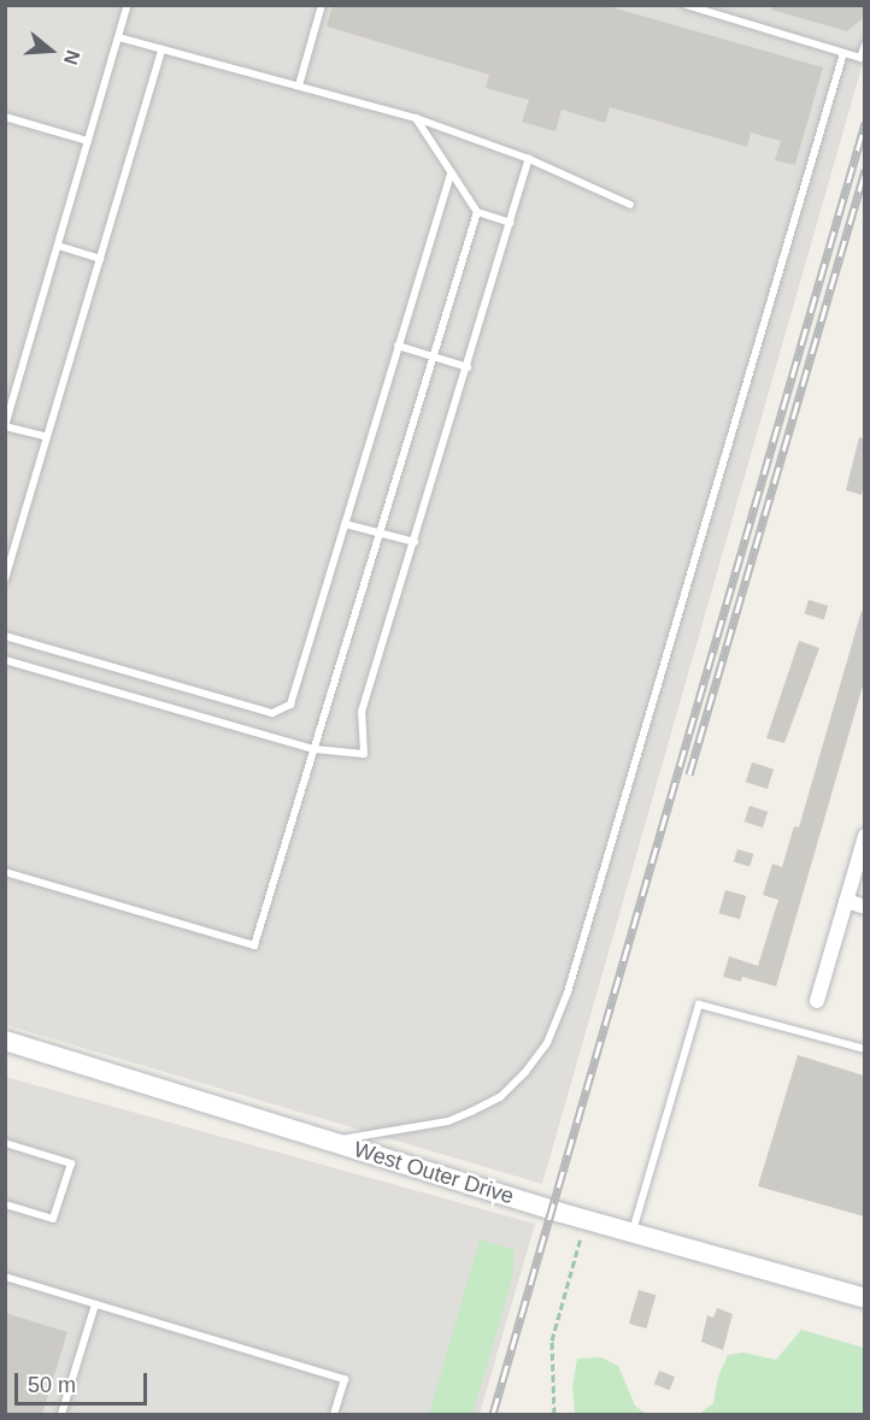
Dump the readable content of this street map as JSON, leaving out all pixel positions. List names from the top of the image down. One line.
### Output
{"streets":{"main road":["West Outer Drive"]},"scale_bar":"50 m","north":"right"}
